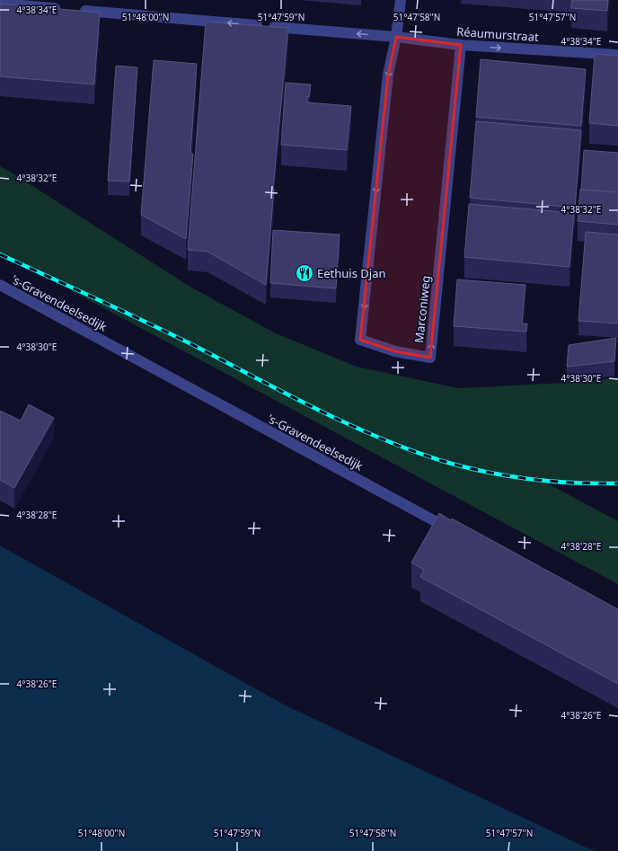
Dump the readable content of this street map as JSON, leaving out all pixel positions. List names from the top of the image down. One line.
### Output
{"streets":{"street":["Réaumurstraat","'s-Gravendeelsedijk","Marconiweg"]},"crossings":[["Réaumurstraat","Marconiweg"]],"places":{"restaurant":["Eethuis Djan"]},"coordinates":["4°38'34\"E","51°48'00\"N","51°47'59\"N","51°47'58\"N","51°47'57\"N","4°38'32\"E","4°38'30\"E","4°38'28\"E","4°38'26\"E"]}
